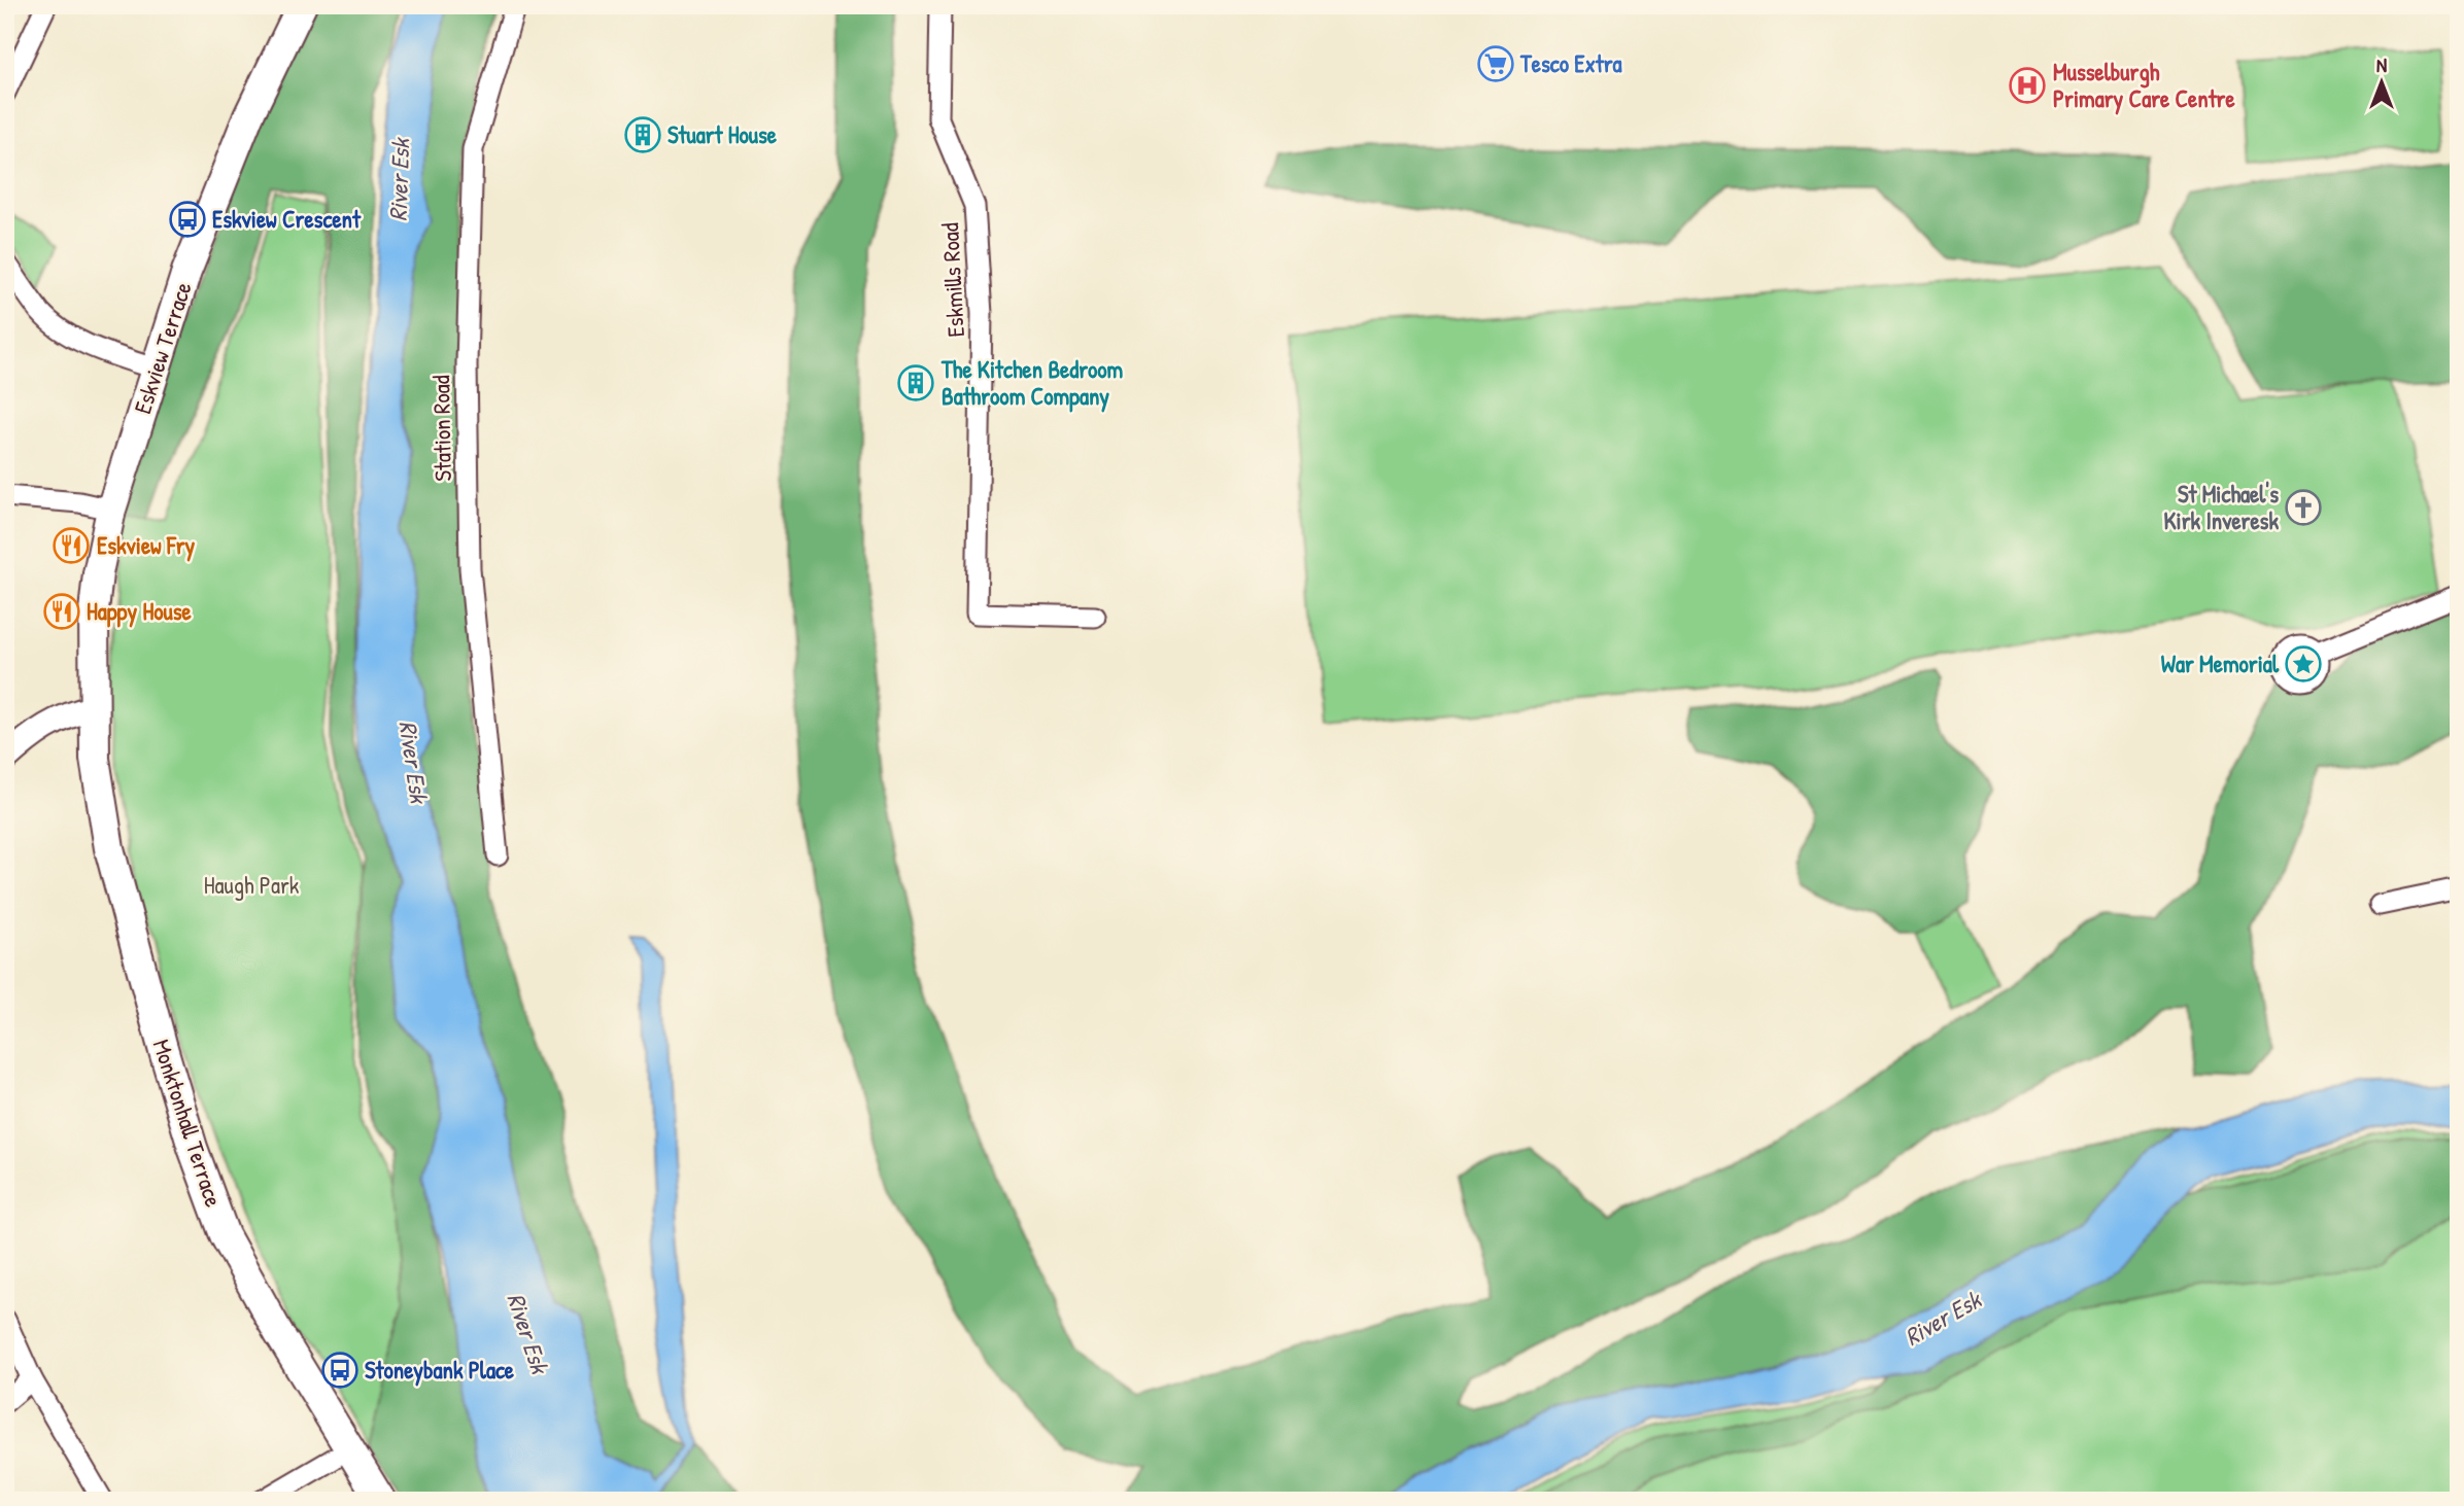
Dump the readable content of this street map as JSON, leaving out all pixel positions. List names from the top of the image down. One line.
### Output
{"streets":{"main road":["Eskview Terrace","Monktonhall Terrace"],"street":["Eskmills Road","Station Road"]},"crossings":[["Eskview Terrace","Monktonhall Terrace"]],"water":["River Esk"],"parks":["Haugh Park"],"places":{"supermarket":["Tesco Extra"],"hospital":["Musselburgh Primary Care Centre"],"building":["Stuart House","The Kitchen Bedroom Bathroom Company"],"bus stop":["Eskview Crescent","Stoneybank Place"],"church":["St Michael's Kirk Inveresk"],"restaurant":["Eskview Fry","Happy House"],"place":["War Memorial"]},"north":"top"}
